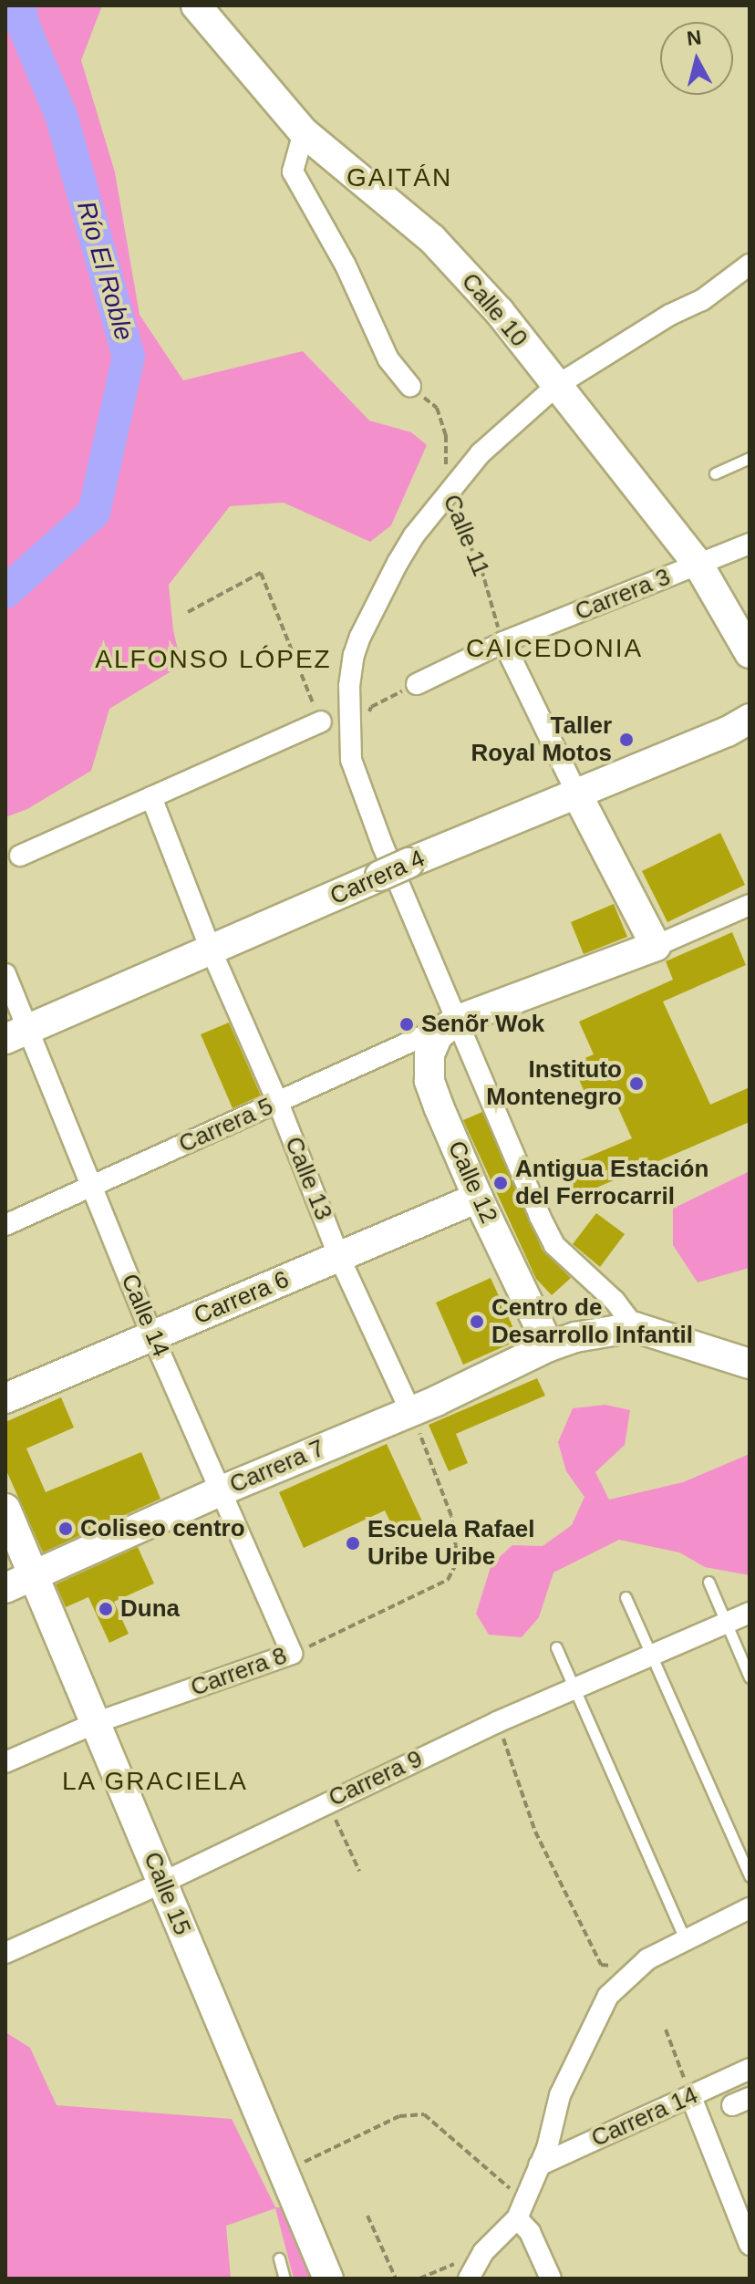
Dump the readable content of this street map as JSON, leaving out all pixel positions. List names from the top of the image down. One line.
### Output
{"streets":{"street":["Calle 10","Carrera 3","Carrera 4","Carrera 5","Calle 13","Calle 12","Carrera 6","Calle 14","Carrera 7","Carrera 8","Carrera 9","Calle 15","Carrera 14"],"path":["Calle 11"]},"crossings":[["Calle 10","Carrera 3"],["Calle 11","Carrera 3"],["Carrera 4","Calle 13"],["Carrera 4","Calle 14"],["Carrera 5","Calle 13"],["Carrera 5","Calle 12"],["Carrera 5","Calle 14"],["Calle 13","Carrera 6"],["Calle 13","Carrera 7"],["Calle 13","Carrera 8"],["Calle 12","Carrera 6"],["Calle 12","Carrera 7"],["Carrera 6","Calle 14"],["Calle 14","Carrera 7"],["Calle 14","Carrera 8"],["Carrera 7","Carrera 8"],["Carrera 7","Calle 15"],["Carrera 8","Calle 15"],["Carrera 9","Calle 15"]],"districts":["GAITÁN","CAICEDONIA","ALFONSO LÓPEZ","LA GRACIELA"],"water":["Río El Roble"],"places":["Taller Royal Motos","Senõr Wok","Instituto Montenegro","Antigua Estación del Ferrocarril","Centro de Desarrollo Infantil","Coliseo centro","Escuela Rafael Uribe Uribe","Duna"],"north":"top"}
